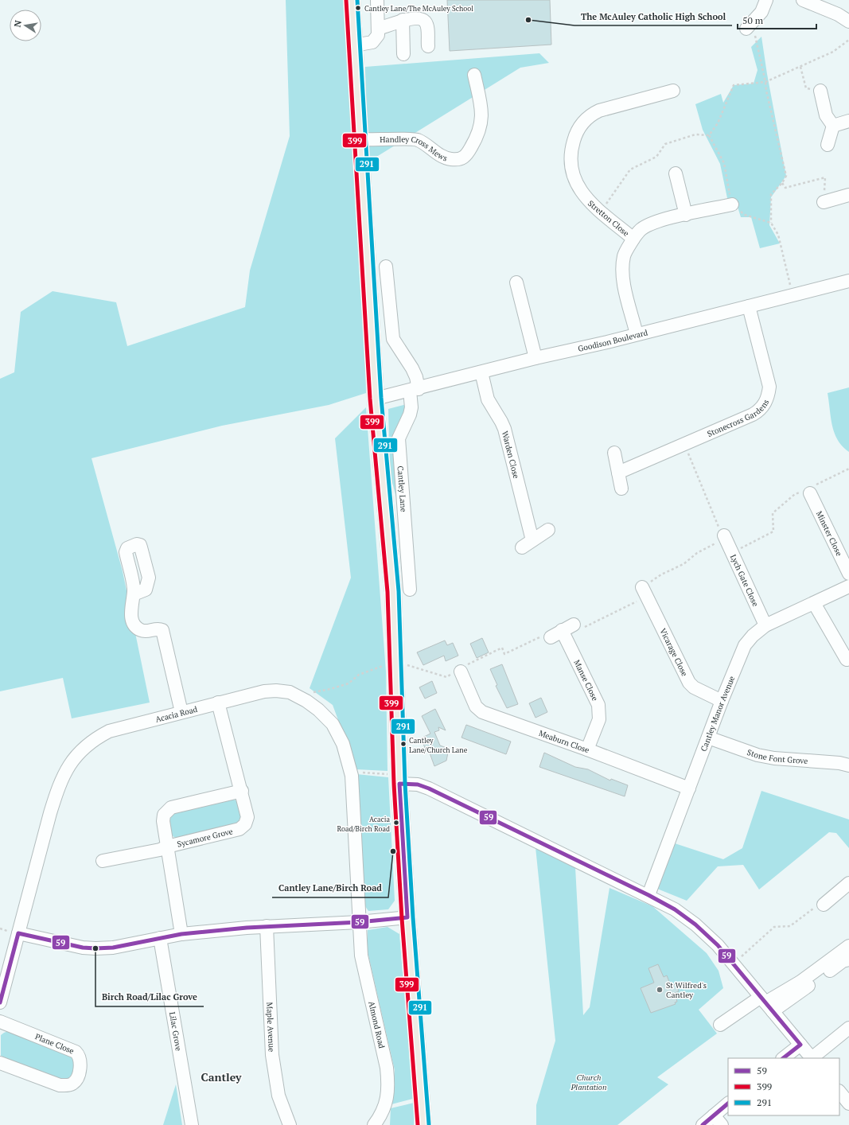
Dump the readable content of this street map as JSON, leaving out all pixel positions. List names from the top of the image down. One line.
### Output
{"streets":{"street":["Handley Cross Mews","Stretton Close","Goodison Boulevard","Stonecross Gardens","Warden Close","Cantley Lane","Minster Close","Lych Gate Close","Vicarage Close","Manse Close","Acacia Road","Cantley Manor Avenue","Meaburn Close","Stone Font Grove","Sycamore Grove","Almond Road","Maple Avenue","Lilac Grove","Plane Close"]},"crossings":[["Stretton Close","Goodison Boulevard"],["Goodison Boulevard","Stonecross Gardens"],["Goodison Boulevard","Warden Close"],["Goodison Boulevard","Cantley Lane"],["Lych Gate Close","Cantley Manor Avenue"],["Vicarage Close","Cantley Manor Avenue"],["Manse Close","Meaburn Close"],["Acacia Road","Sycamore Grove"],["Acacia Road","Almond Road"],["Cantley Manor Avenue","Meaburn Close"],["Cantley Manor Avenue","Stone Font Grove"]],"districts":["Cantley"],"parks":["Church Plantation"],"places":["Cantley Lane/The McAuley School","The McAuley Catholic High School","Cantley Lane/Church Lane","Acacia Road/Birch Road","Cantley Lane/Birch Road","Birch Road/Lilac Grove","St Wilfred's Cantley"],"lines":["transit line 399","transit line 291","transit line 59"],"legend":["59","399","291"],"scale_bar":"50 m","north":"left"}
